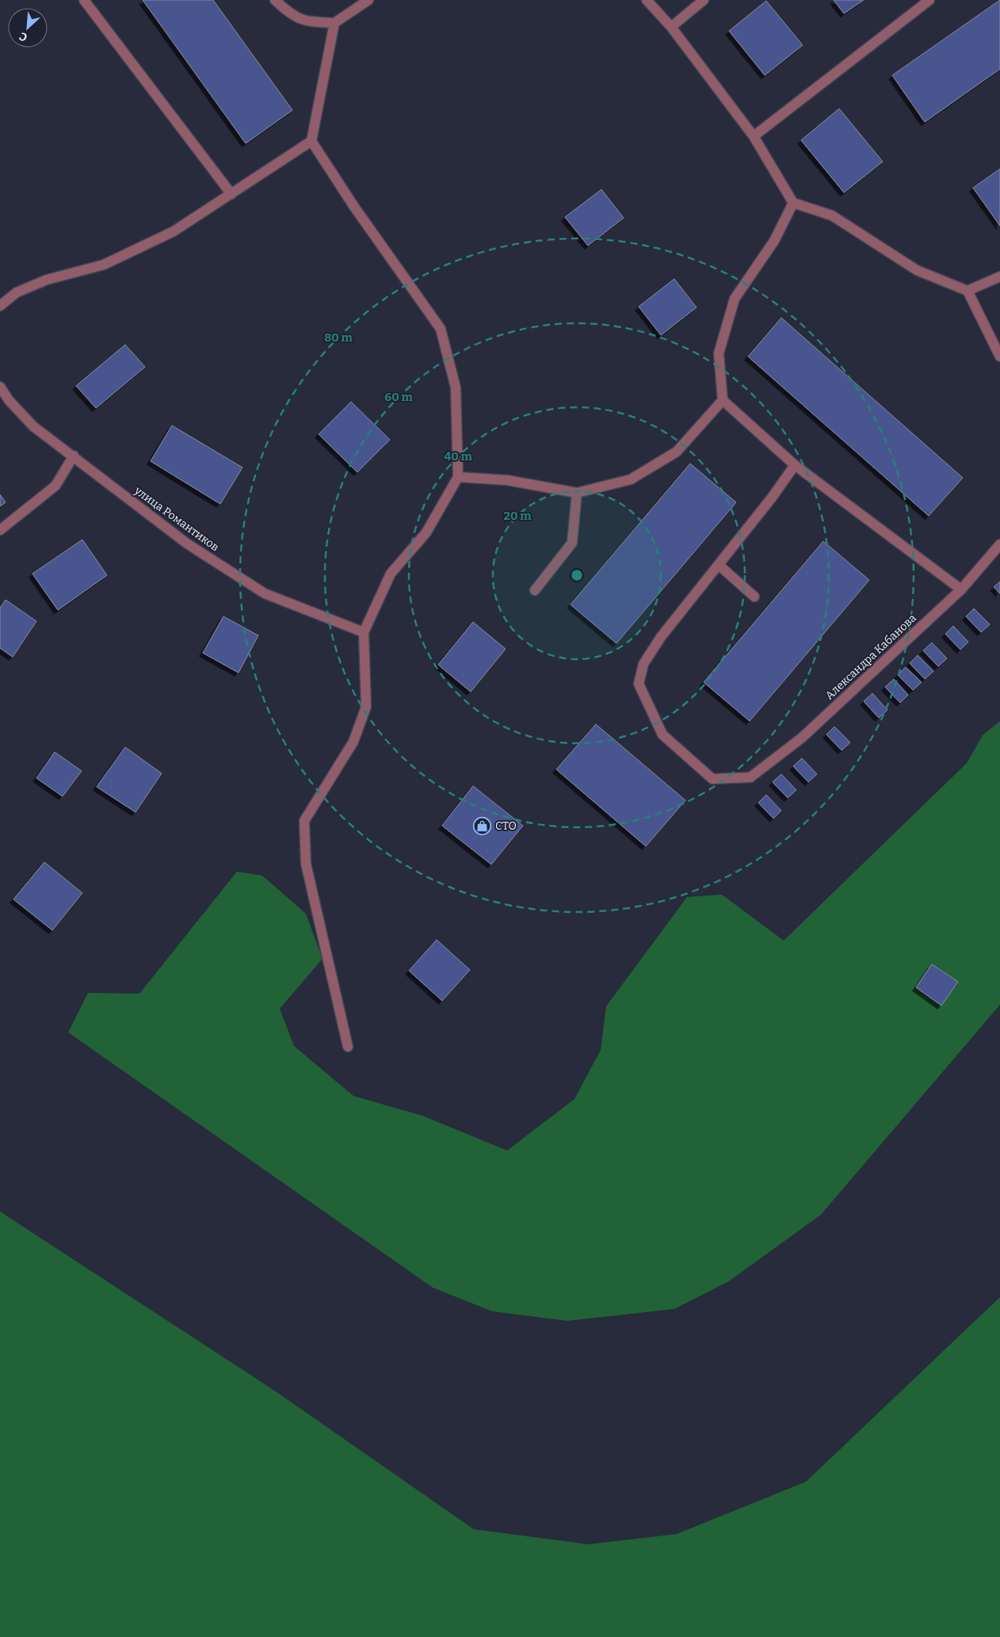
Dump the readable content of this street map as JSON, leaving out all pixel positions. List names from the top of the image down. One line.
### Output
{"streets":{"street":["улица Романтиков","Александра Кабанова"]},"places":{"shop":["СТО"]},"north":"bottom left","rings":["80 m","60 m","40 m","20 m"]}
